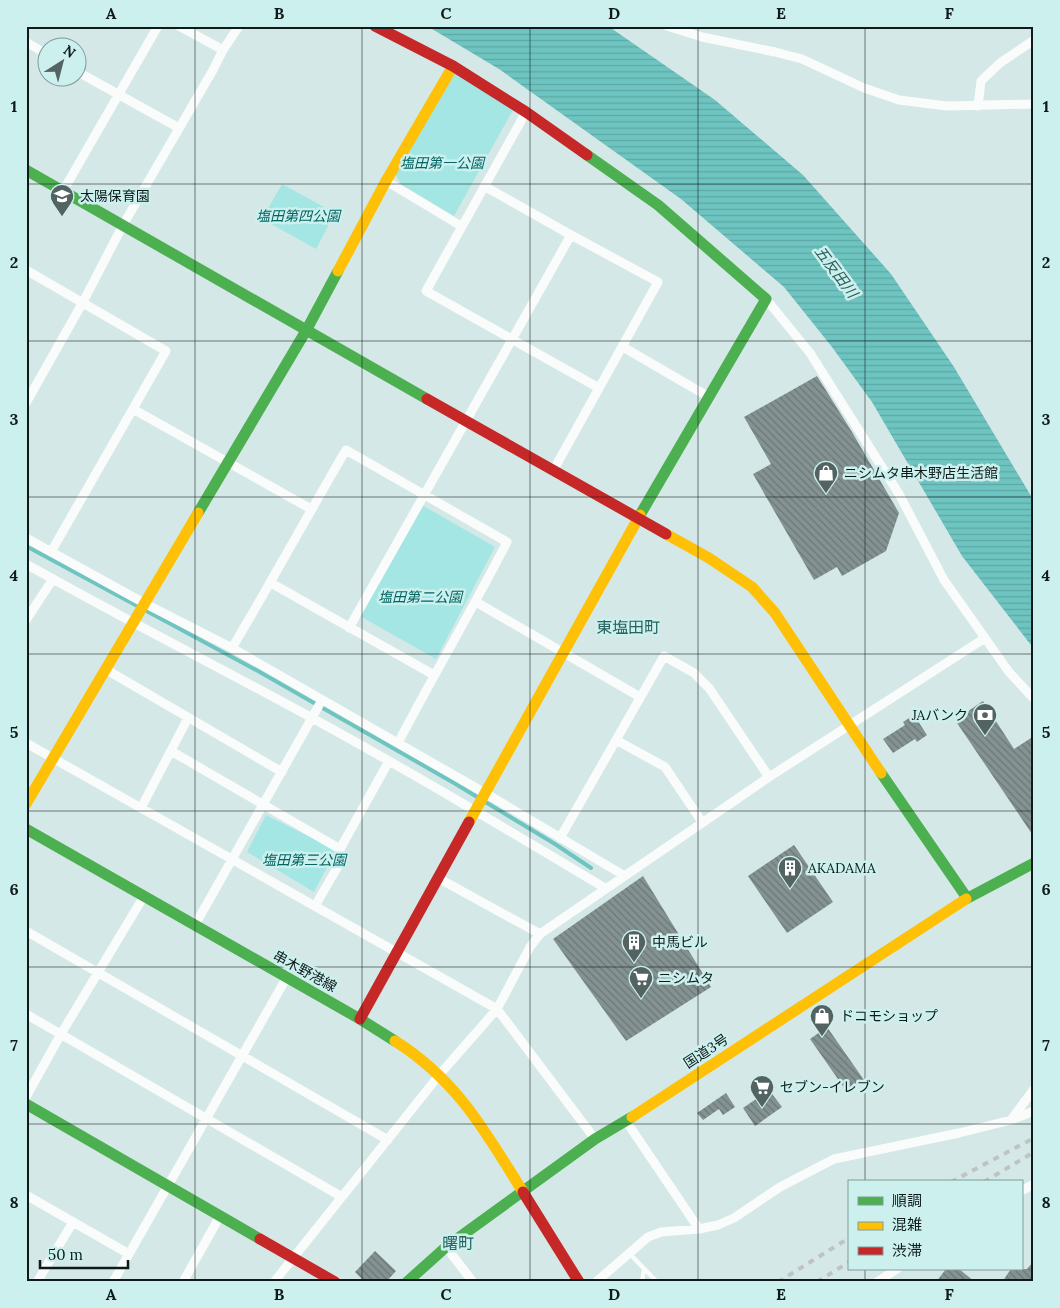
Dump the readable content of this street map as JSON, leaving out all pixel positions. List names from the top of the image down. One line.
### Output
{"streets":{"main road":["串木野港線","国道3号"]},"crossings":[["串木野港線","国道3号"]],"districts":["東塩田町","曙町"],"water":["五反田川"],"parks":["塩田第一公園","塩田第四公園","塩田第二公園","塩田第三公園"],"places":{"school or university":["太陽保育園"],"shop":["ニシムタ串木野店生活館","ドコモショップ"],"bank":["JAバンク"],"building":["AKADAMA","中馬ビル"],"supermarket":["ニシムタ","セブン-イレブン"]},"legend":["順調","混雑","渋滞"],"scale_bar":"50 m","north":"top right","grid":{"columns":["A","B","C","D","E","F"],"rows":["1","2","3","4","5","6","7","8"]}}
